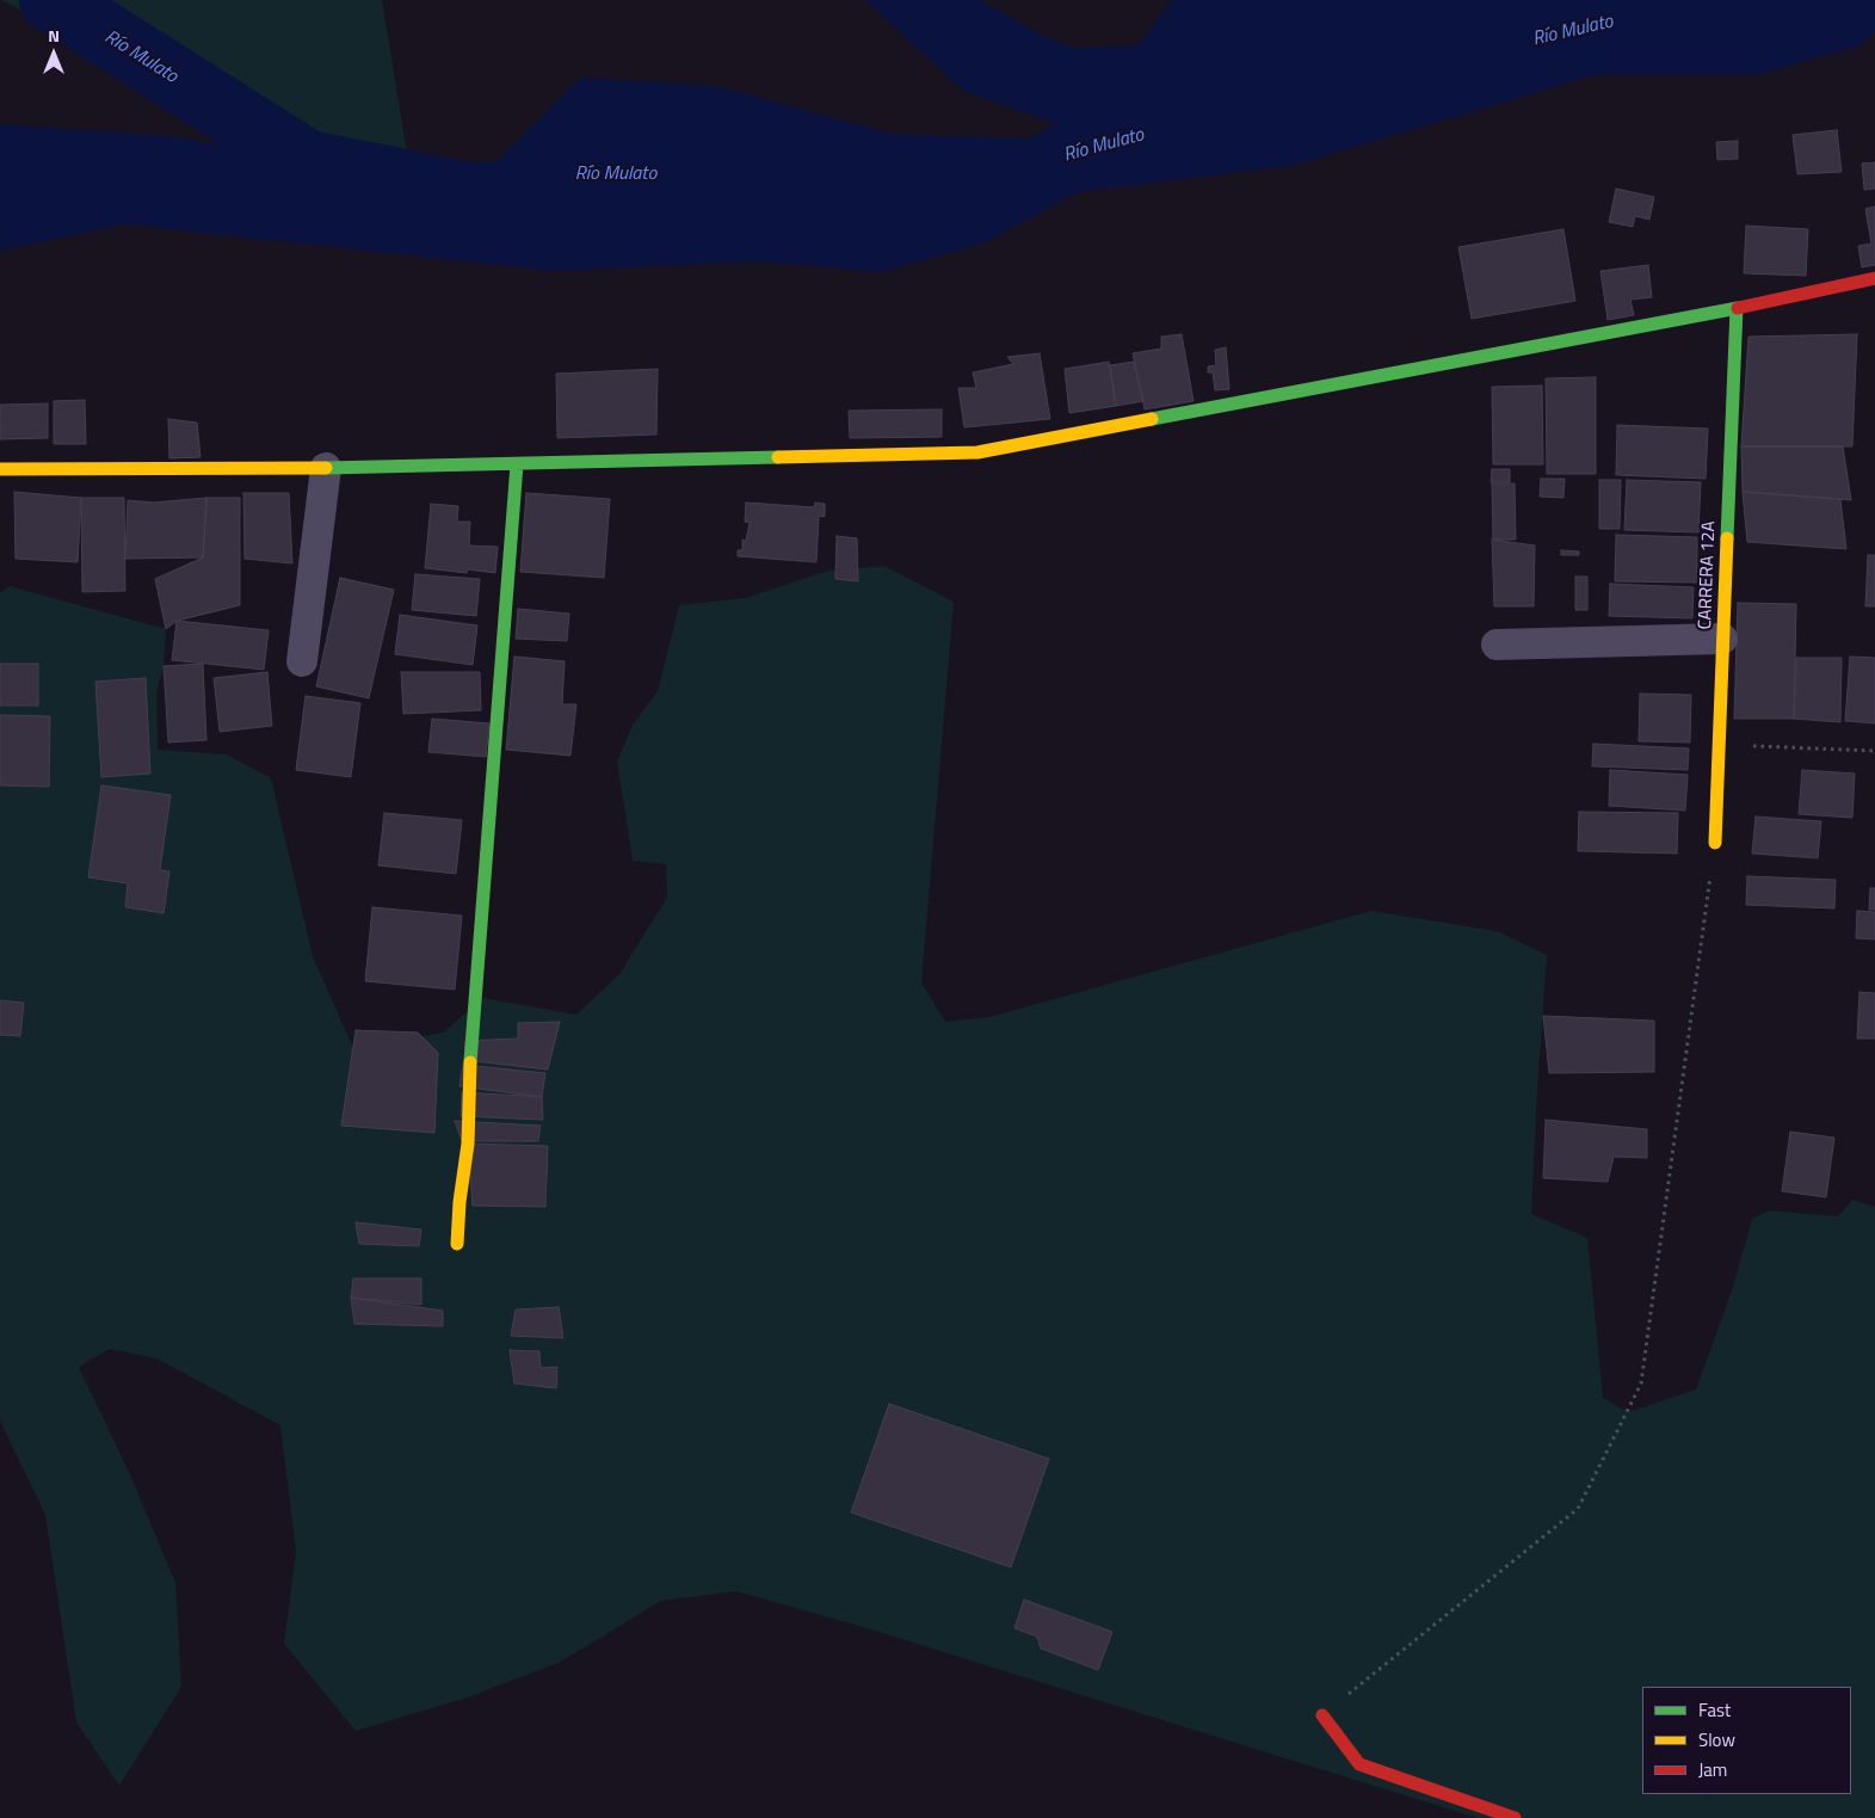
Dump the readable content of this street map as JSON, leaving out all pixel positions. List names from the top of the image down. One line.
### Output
{"streets":{"street":["CARRERA 12A"]},"water":["Río Mulato"],"legend":["Fast","Slow","Jam"],"north":"top"}
